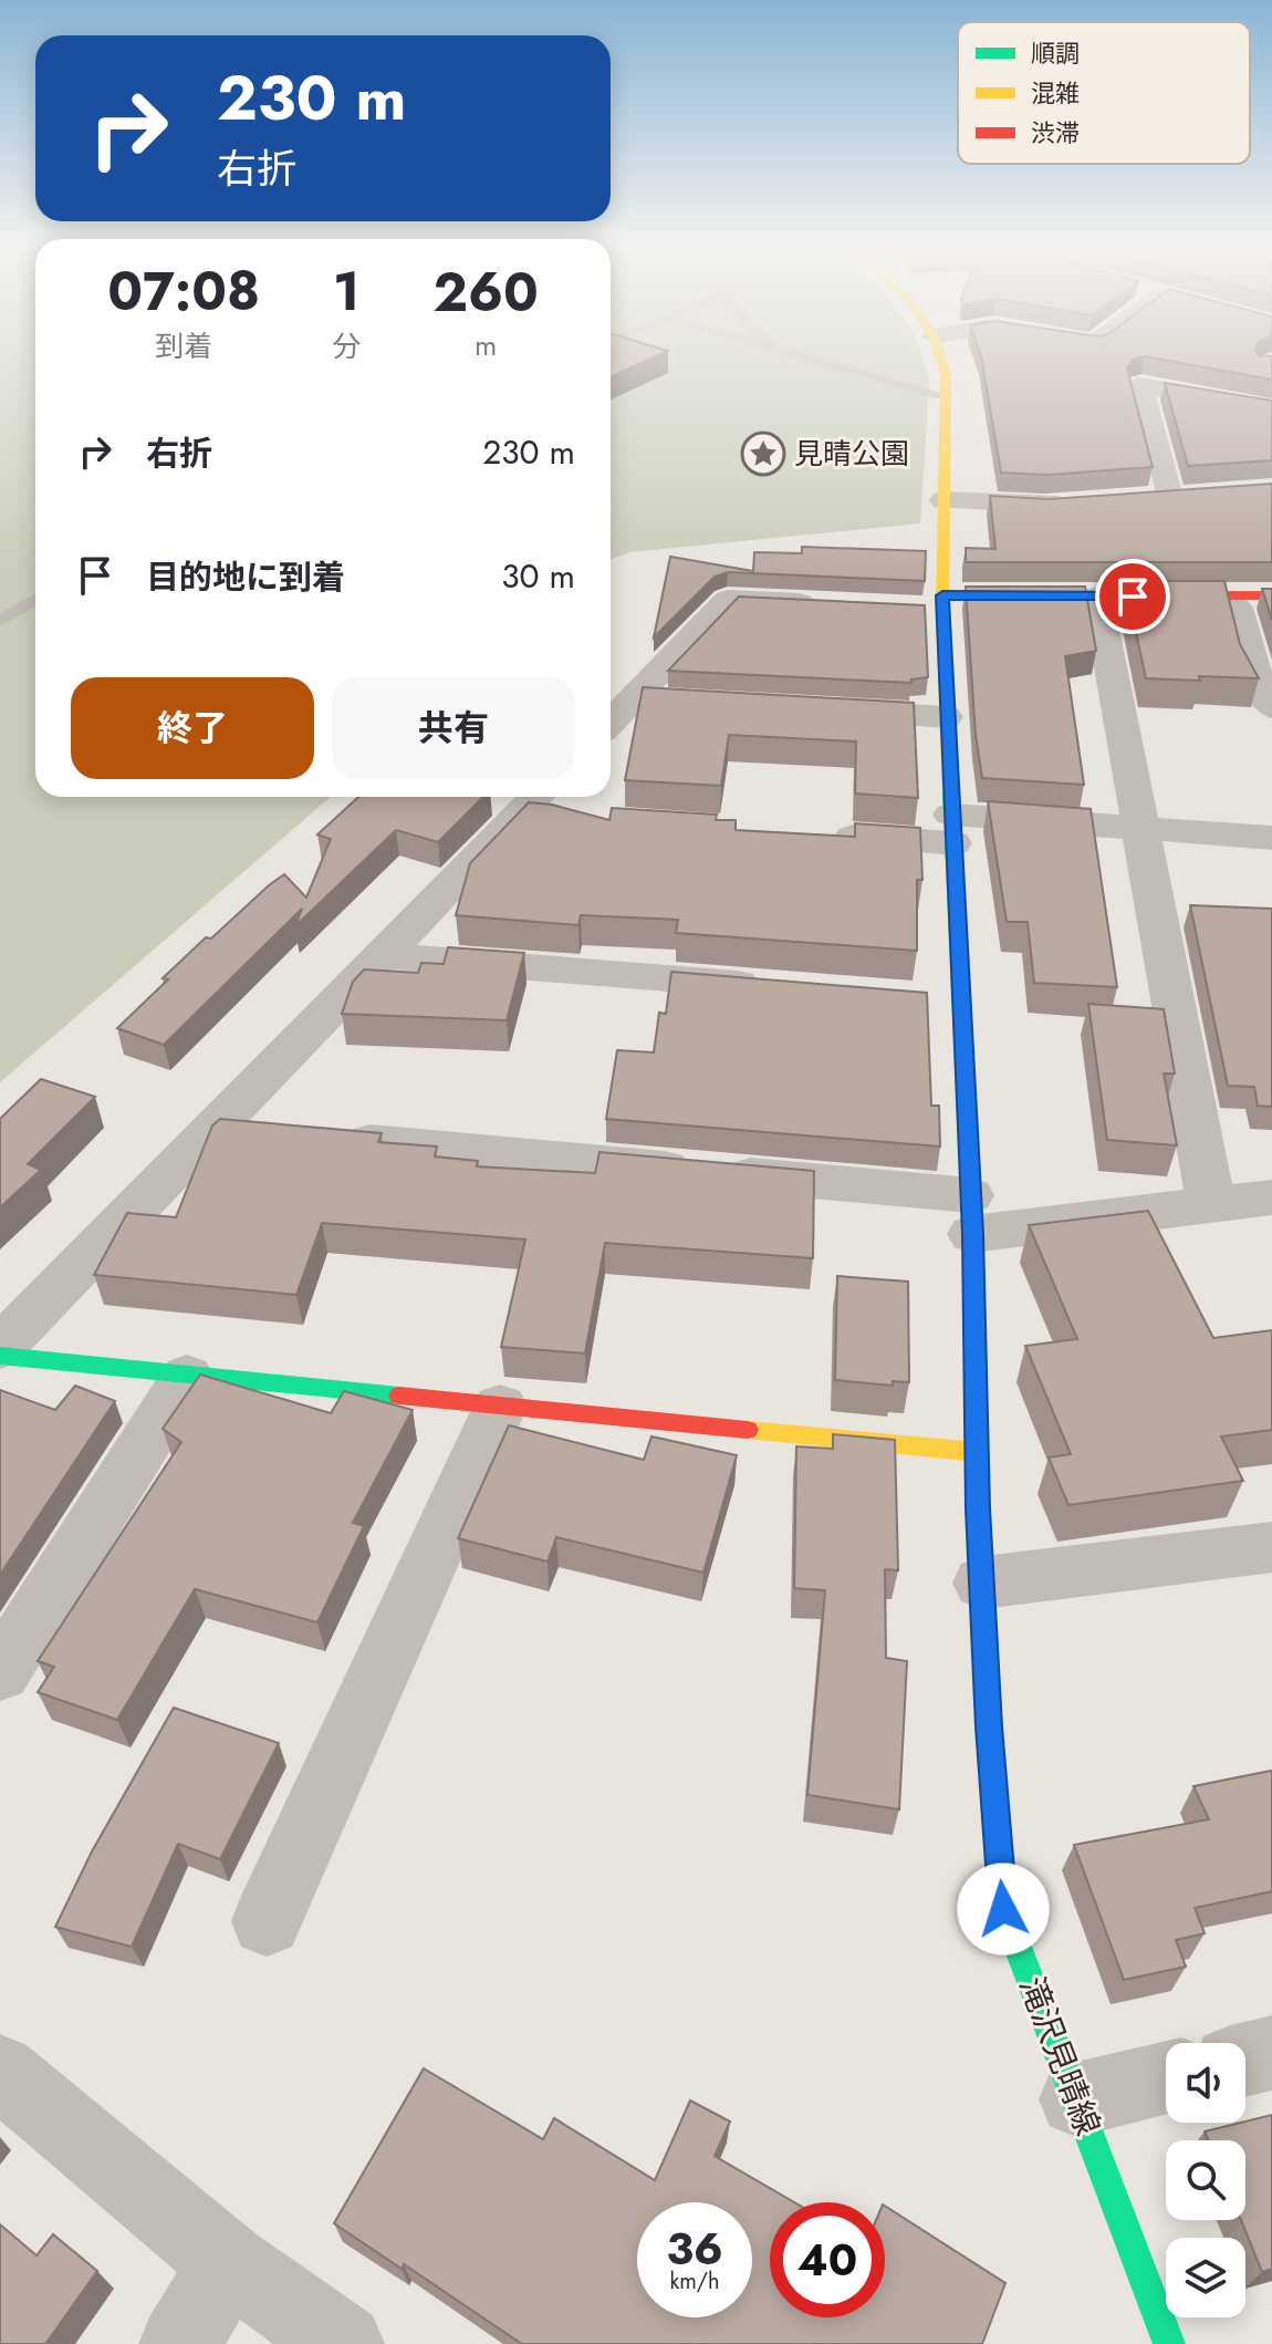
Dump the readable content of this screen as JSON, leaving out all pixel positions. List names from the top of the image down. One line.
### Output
{"streets":{"street":["滝沢見晴線"]},"places":{"place":["見晴公園"]},"legend":["順調","混雑","渋滞"],"page":{"turn":["230 m","右折"],"eta":["07:08","到着","1","分","260","m"],"list":[{"name":"右折","value":"230 m"},{"name":"目的地に到着","value":"30 m"}],"buttons":["終了","共有"],"speed":"36 km/h","limit":"40"}}
